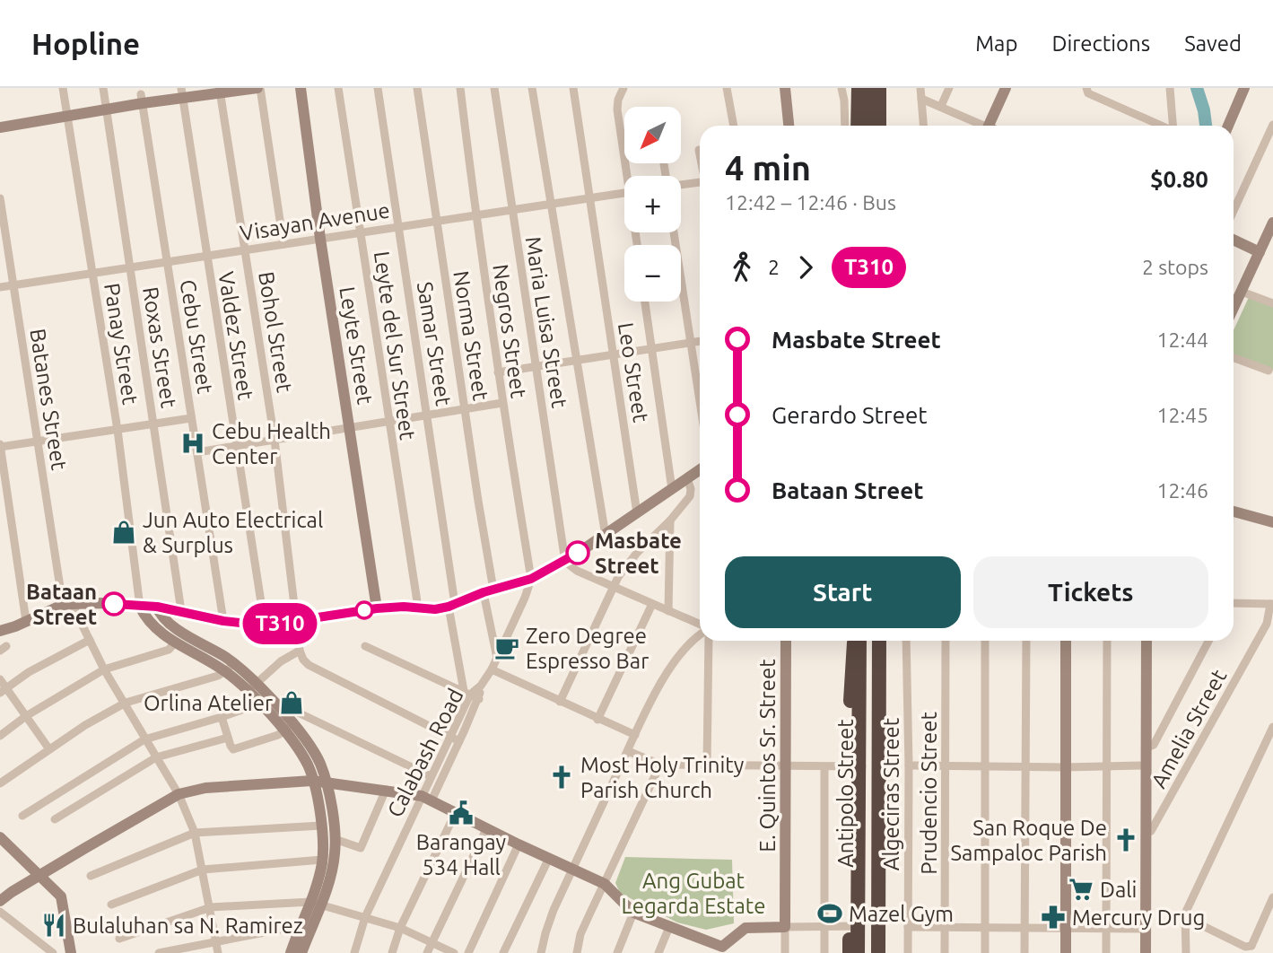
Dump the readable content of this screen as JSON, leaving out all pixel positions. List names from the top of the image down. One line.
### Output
{"streets":{"street":["Visayan Avenue","Maria Luisa Street","Negros Street","Bohol Street","Valdez Street","Norma Street","Cebu Street","Panay Street","Samar Street","Leyte Street","Leyte del Sur Street","Roxas Street","Leo Street","Batanes Street","Amelia Street","Calabash Road","E. Quintos Sr. Street","Antipolo Street","Prudencio Street","Algeciras Street"]},"crossings":[["Visayan Avenue","Maria Luisa Street"],["Visayan Avenue","Negros Street"],["Visayan Avenue","Bohol Street"],["Visayan Avenue","Valdez Street"],["Visayan Avenue","Norma Street"],["Visayan Avenue","Cebu Street"],["Visayan Avenue","Panay Street"],["Visayan Avenue","Samar Street"],["Visayan Avenue","Leyte Street"],["Visayan Avenue","Leyte del Sur Street"],["Visayan Avenue","Roxas Street"],["Visayan Avenue","Leo Street"],["Visayan Avenue","Batanes Street"],["Samar Street","Calabash Road"]],"parks":["Ang Gubat Legarda Estate"],"places":{"hospital":["Cebu Health Center"],"shop":["Jun Auto Electrical & Surplus","Orlina Atelier"],"other":["Masbate Street","Bataan Street"],"cafe":["Zero Degree Espresso Bar"],"church":["Most Holy Trinity Parish Church","San Roque De Sampaloc Parish"],"public building":["Barangay 534 Hall"],"supermarket":["Dali"],"sports":["Mazel Gym"],"pharmacy":["Mercury Drug"],"restaurant":["Bulaluhan sa N. Ramirez"]},"lines":["bus line T310"],"north":"bottom left","page":{"header":"Hopline","nav":["Map","Directions","Saved"],"on_map":"T310","map_buttons":["+","−"],"heading":["4 min","12:42 – 12:46 · Bus","$0.80"],"legs":["2","T310","2 stops"],"list":[{"name":"Masbate Street","value":"12:44"},{"name":"Gerardo Street","value":"12:45"},{"name":"Bataan Street","value":"12:46"}],"buttons":["Start","Tickets"]}}
